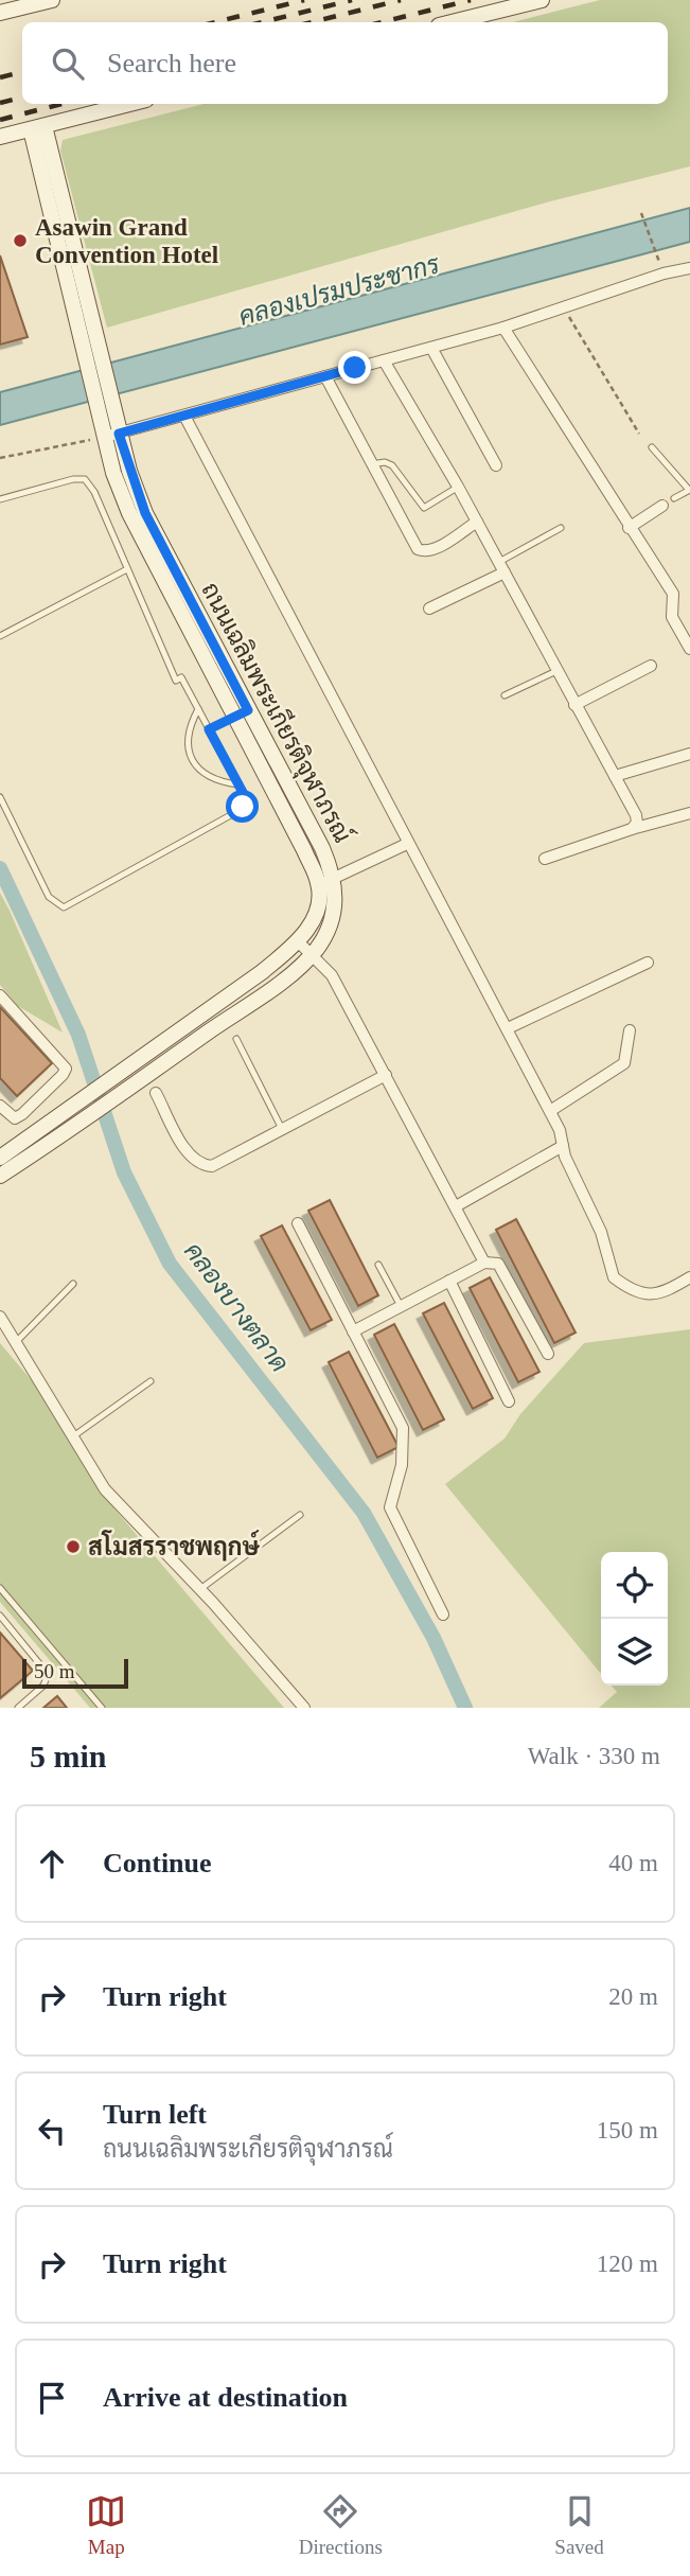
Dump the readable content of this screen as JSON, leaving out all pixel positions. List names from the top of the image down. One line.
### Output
{"streets":{"street":["ถนนเฉลิมพระเกียรติจุฬาภรณ์"]},"water":["คลองเปรมประชากร","คลองบางตลาด"],"places":["Asawin Grand Convention Hotel","สโมสรราชพฤกษ์"],"scale_bar":"50 m","page":{"search":"Search here","scale":"50 m","heading":["5 min","Walk · 330 m"],"list":[["Continue","40 m"],["Turn right","20 m"],["Turn left","ถนนเฉลิมพระเกียรติจุฬาภรณ์","150 m"],["Turn right","120 m"],"Arrive at destination"],"nav":["Map","Directions","Saved"]}}
